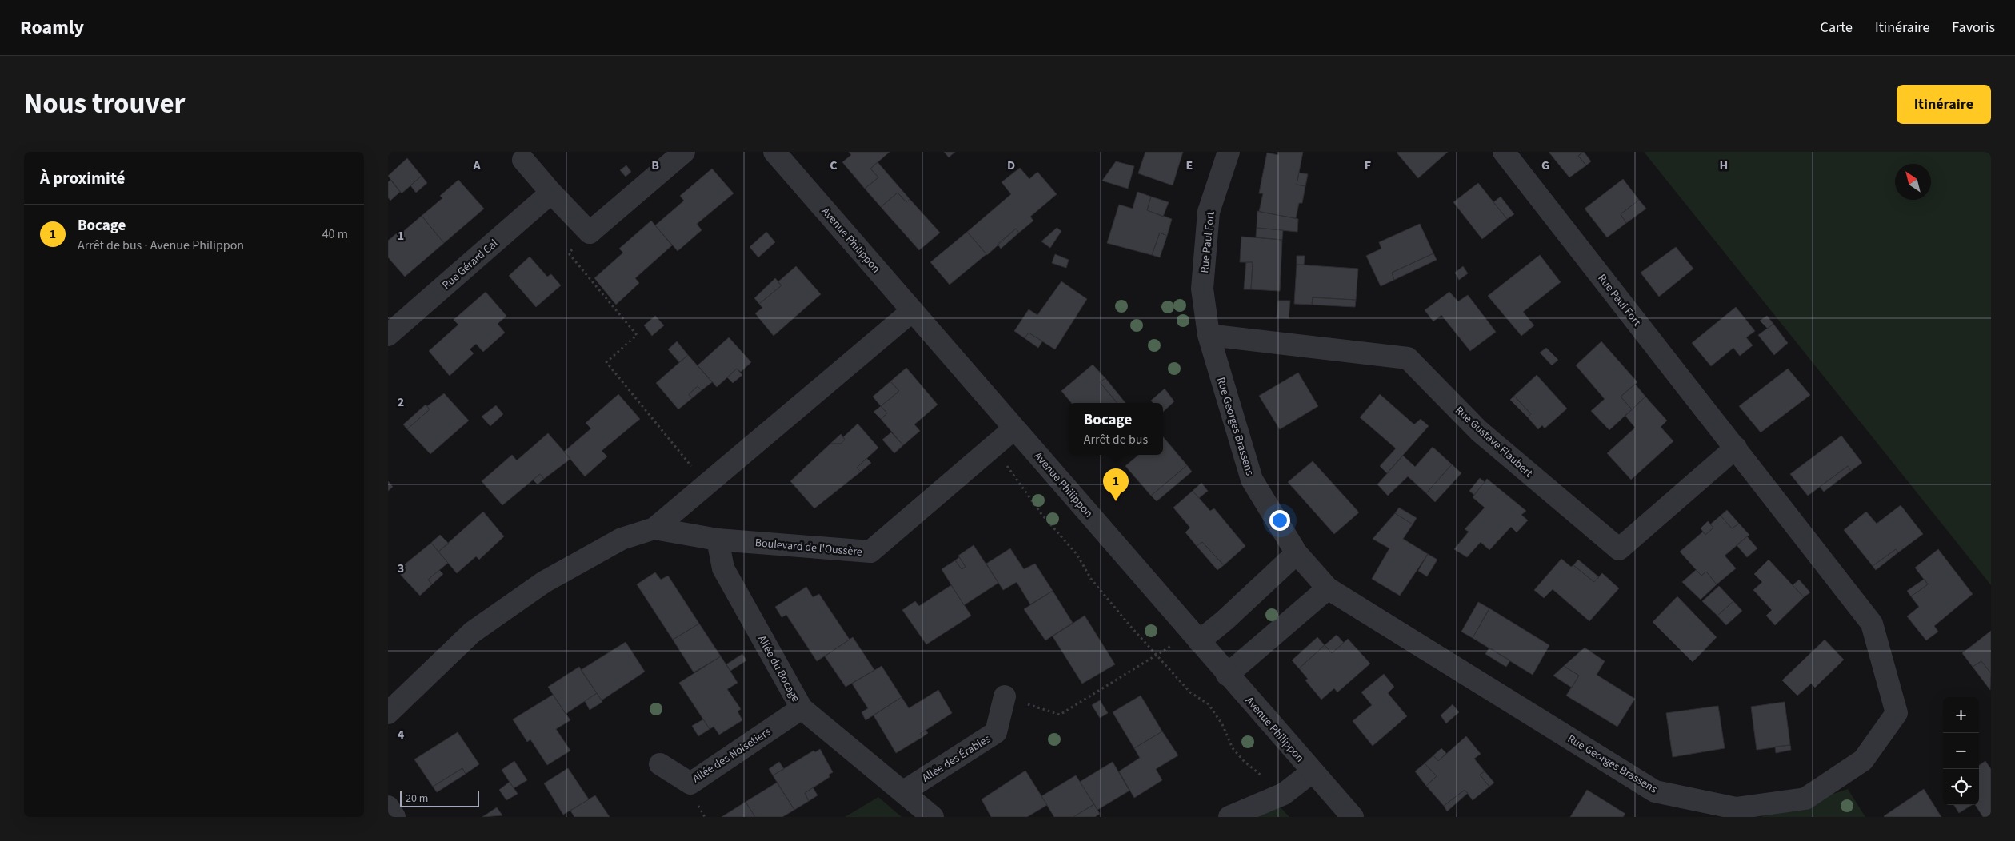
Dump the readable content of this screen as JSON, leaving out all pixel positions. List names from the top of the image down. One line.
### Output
{"streets":{"street":["Avenue Philippon","Rue Paul Fort","Rue Gérard Cal","Rue Georges Brassens","Rue Gustave Flaubert","Boulevard de l'Oussère","Allée du Bocage","Allée des Noisetiers","Allée des Érables"]},"crossings":[["Avenue Philippon","Boulevard de l'Oussère"],["Rue Paul Fort","Rue Georges Brassens"],["Rue Paul Fort","Rue Gustave Flaubert"],["Rue Georges Brassens","Rue Gustave Flaubert"],["Boulevard de l'Oussère","Allée du Bocage"],["Allée du Bocage","Allée des Noisetiers"],["Allée du Bocage","Allée des Érables"]],"scale_bar":"20 m","north":"top left","page":{"header":"Roamly","nav":["Carte","Itinéraire","Favoris"],"title":"Nous trouver","buttons":"Itinéraire","heading":"À proximité","list":[{"mark":"1","name":"Bocage","note":"Arrêt de bus · Avenue Philippon","value":"40 m"}],"popup":["Bocage","Arrêt de bus"],"pins":"1","map_buttons":["+","−"],"scale":"20 m"},"grid":{"columns":["A","B","C","D","E","F","G","H"],"rows":["1","2","3","4"]}}
